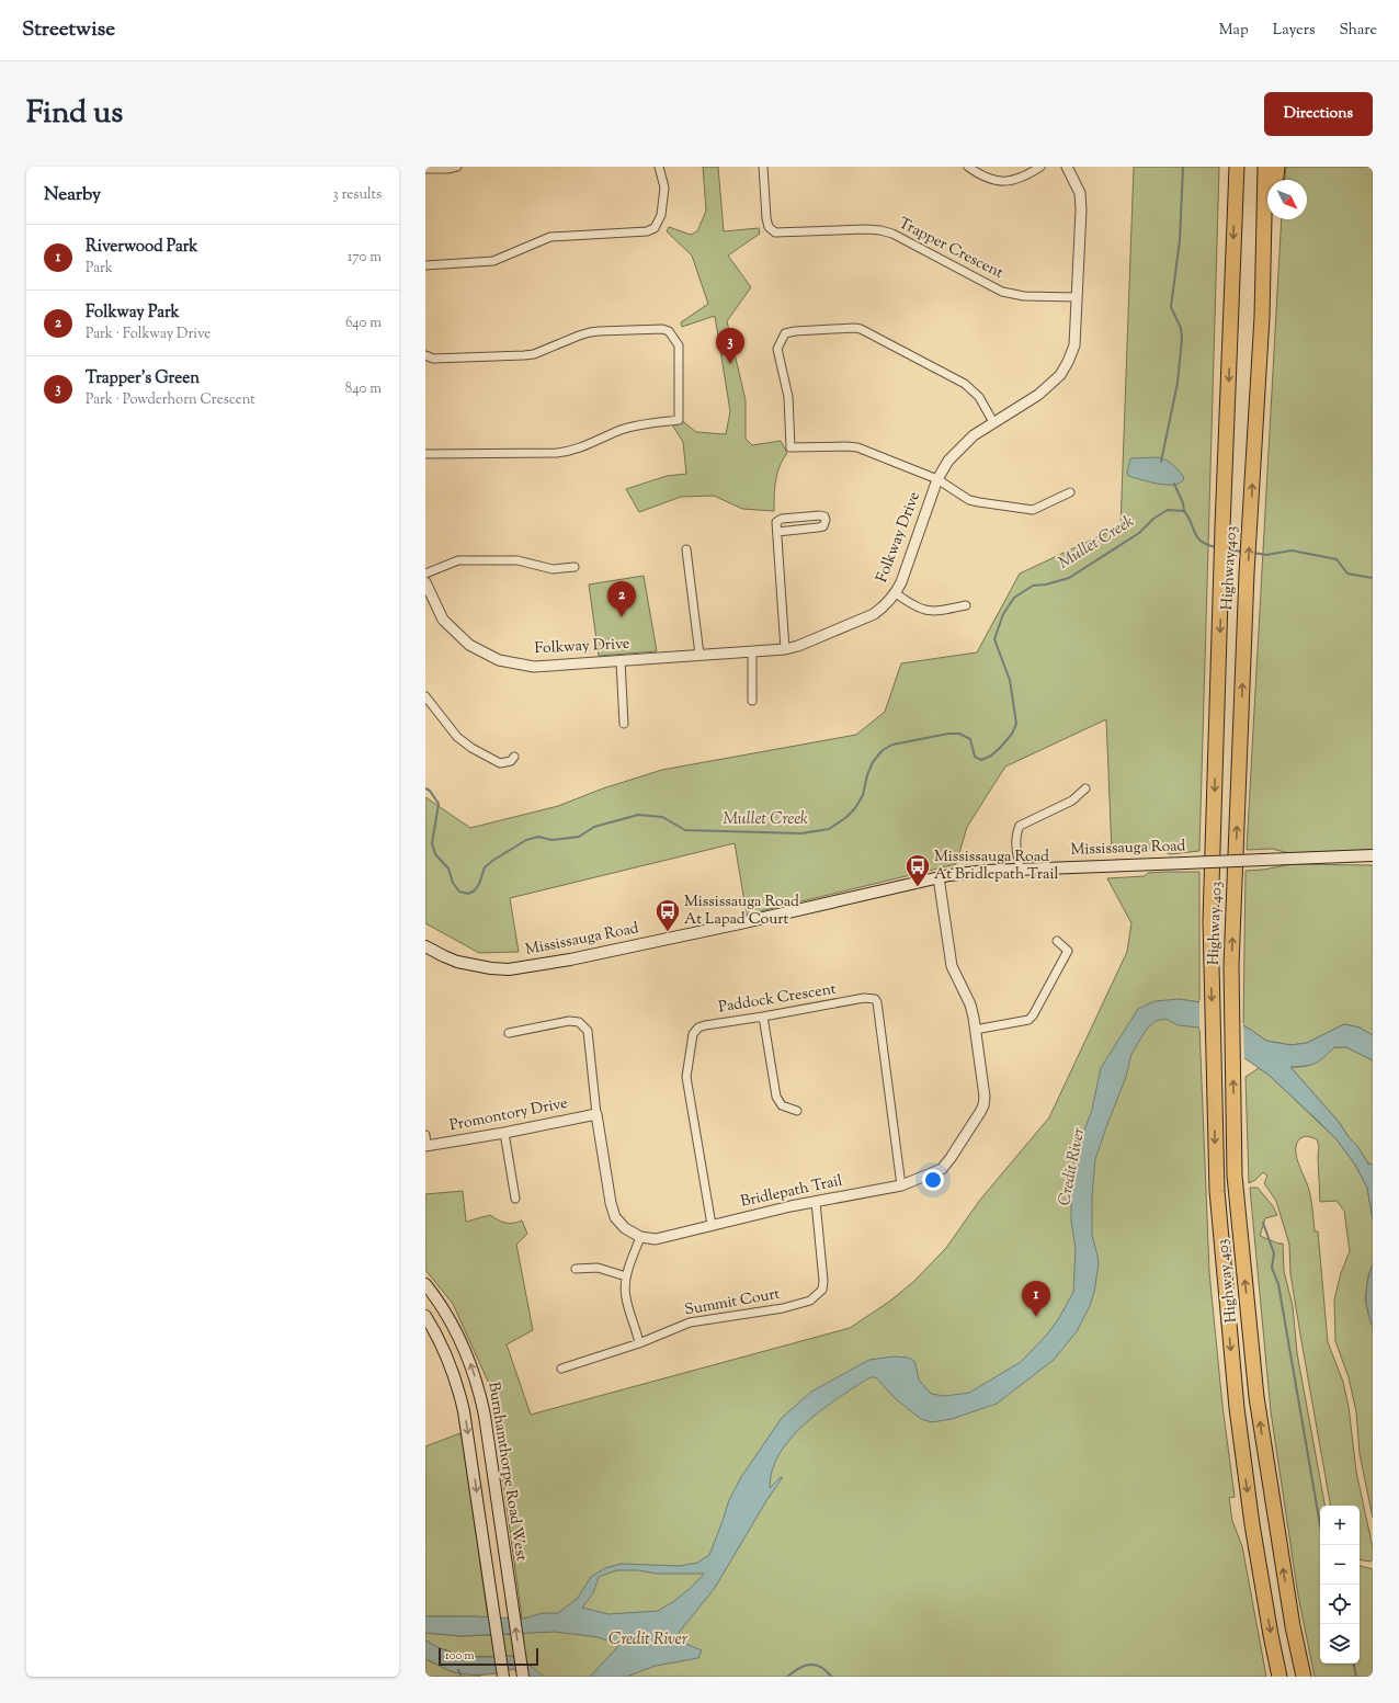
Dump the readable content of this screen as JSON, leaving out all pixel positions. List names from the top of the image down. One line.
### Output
{"streets":{"highway":["Highway 403"],"main road":["Mississauga Road","Burnhamthorpe Road West"],"street":["Trapper Crescent","Folkway Drive","Paddock Crescent","Promontory Drive","Bridlepath Trail","Summit Court"]},"crossings":[["Trapper Crescent","Folkway Drive"],["Mississauga Road","Bridlepath Trail"],["Paddock Crescent","Bridlepath Trail"],["Bridlepath Trail","Summit Court"]],"water":["Mullet Creek","Credit River"],"places":{"bus stop":["Mississauga Road At Bridlepath Trail","Mississauga Road At Lapad Court"]},"scale_bar":"100 m","north":"bottom right","page":{"header":"Streetwise","nav":["Map","Layers","Share"],"title":"Find us","buttons":"Directions","heading":["Nearby","3 results"],"list":[{"mark":"1","name":"Riverwood Park","note":"Park","value":"170 m"},{"mark":"2","name":"Folkway Park","note":"Park · Folkway Drive","value":"640 m"},{"mark":"3","name":"Trapper's Green","note":"Park · Powderhorn Crescent","value":"840 m"}],"pins":["3","2","1"],"map_buttons":["+","−"],"scale":"100 m"}}
